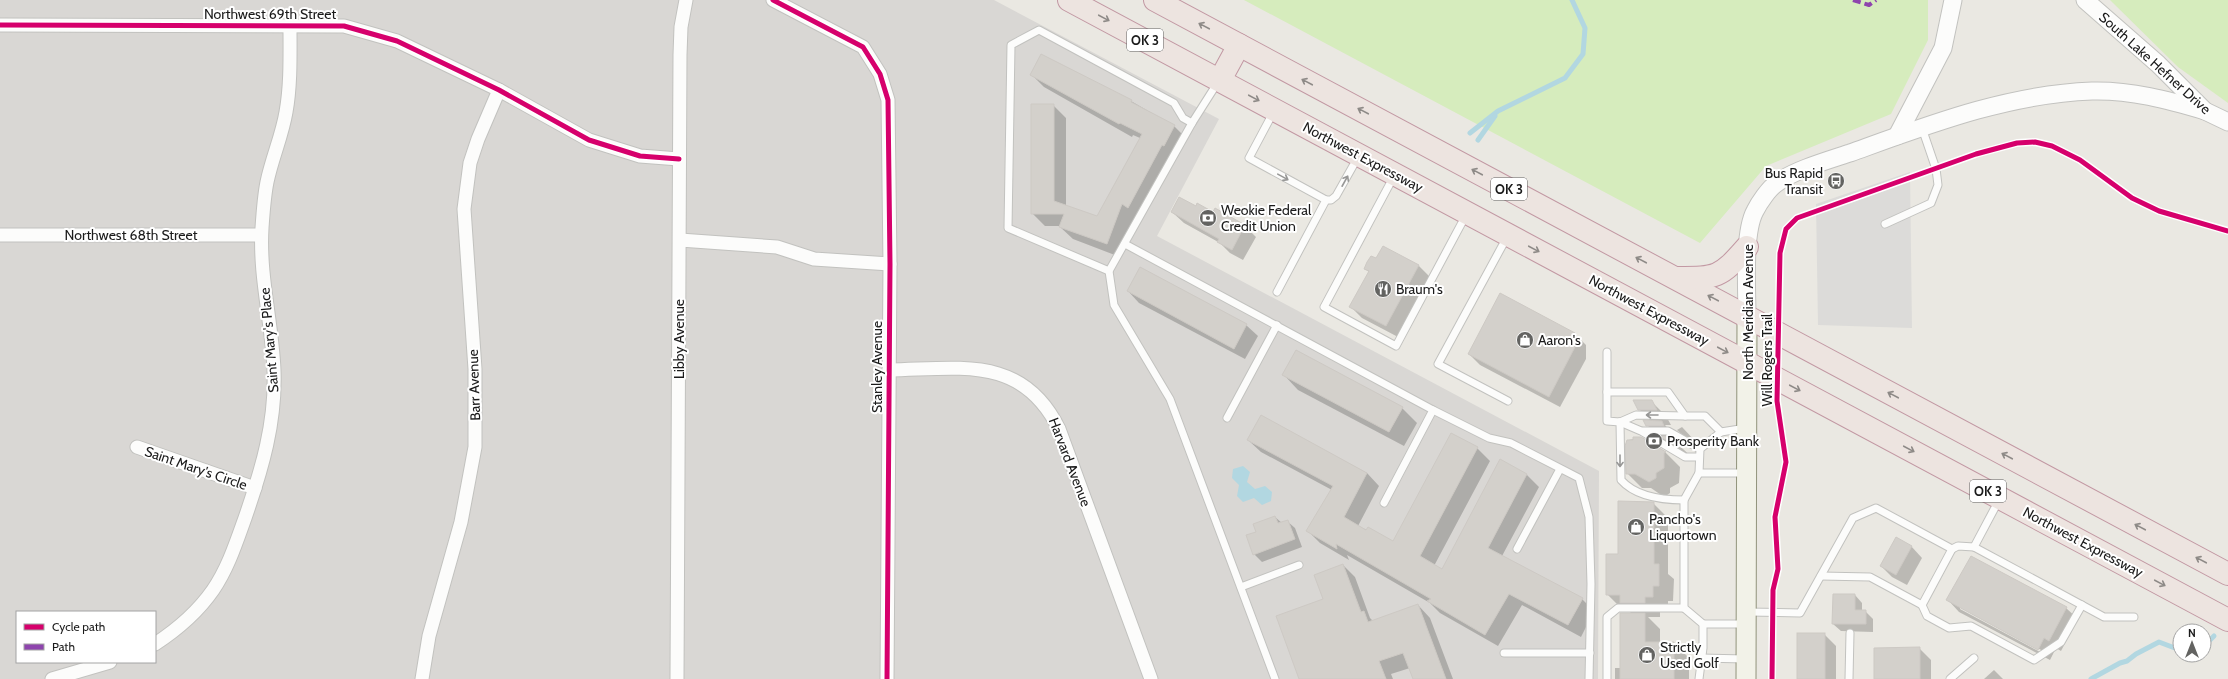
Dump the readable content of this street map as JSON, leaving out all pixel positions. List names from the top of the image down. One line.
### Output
{"streets":{"highway":["OK 3","Northwest Expressway"],"main road":["North Meridian Avenue"],"street":["Northwest 69th Street","South Lake Hefner Drive","Northwest 68th Street","Libby Avenue","Saint Mary's Place","Stanley Avenue","Barr Avenue","Harvard Avenue","Saint Mary's Circle"],"cycle path":["Will Rogers Trail"]},"crossings":[["Northwest 69th Street","Libby Avenue"],["Northwest 69th Street","Saint Mary's Place"],["Northwest 69th Street","Barr Avenue"],["OK 3","North Meridian Avenue"],["South Lake Hefner Drive","North Meridian Avenue"],["Northwest Expressway","North Meridian Avenue"],["Northwest 68th Street","Saint Mary's Place"],["Saint Mary's Place","Saint Mary's Circle"],["Stanley Avenue","Harvard Avenue"]],"places":{"bus stop":["Bus Rapid Transit"],"bank":["Weokie Federal Credit Union","Prosperity Bank"],"restaurant":["Braum's"],"shop":["Aaron's","Pancho's Liquortown","Strictly Used Golf"]},"legend":["Cycle path","Path"],"north":"top"}
